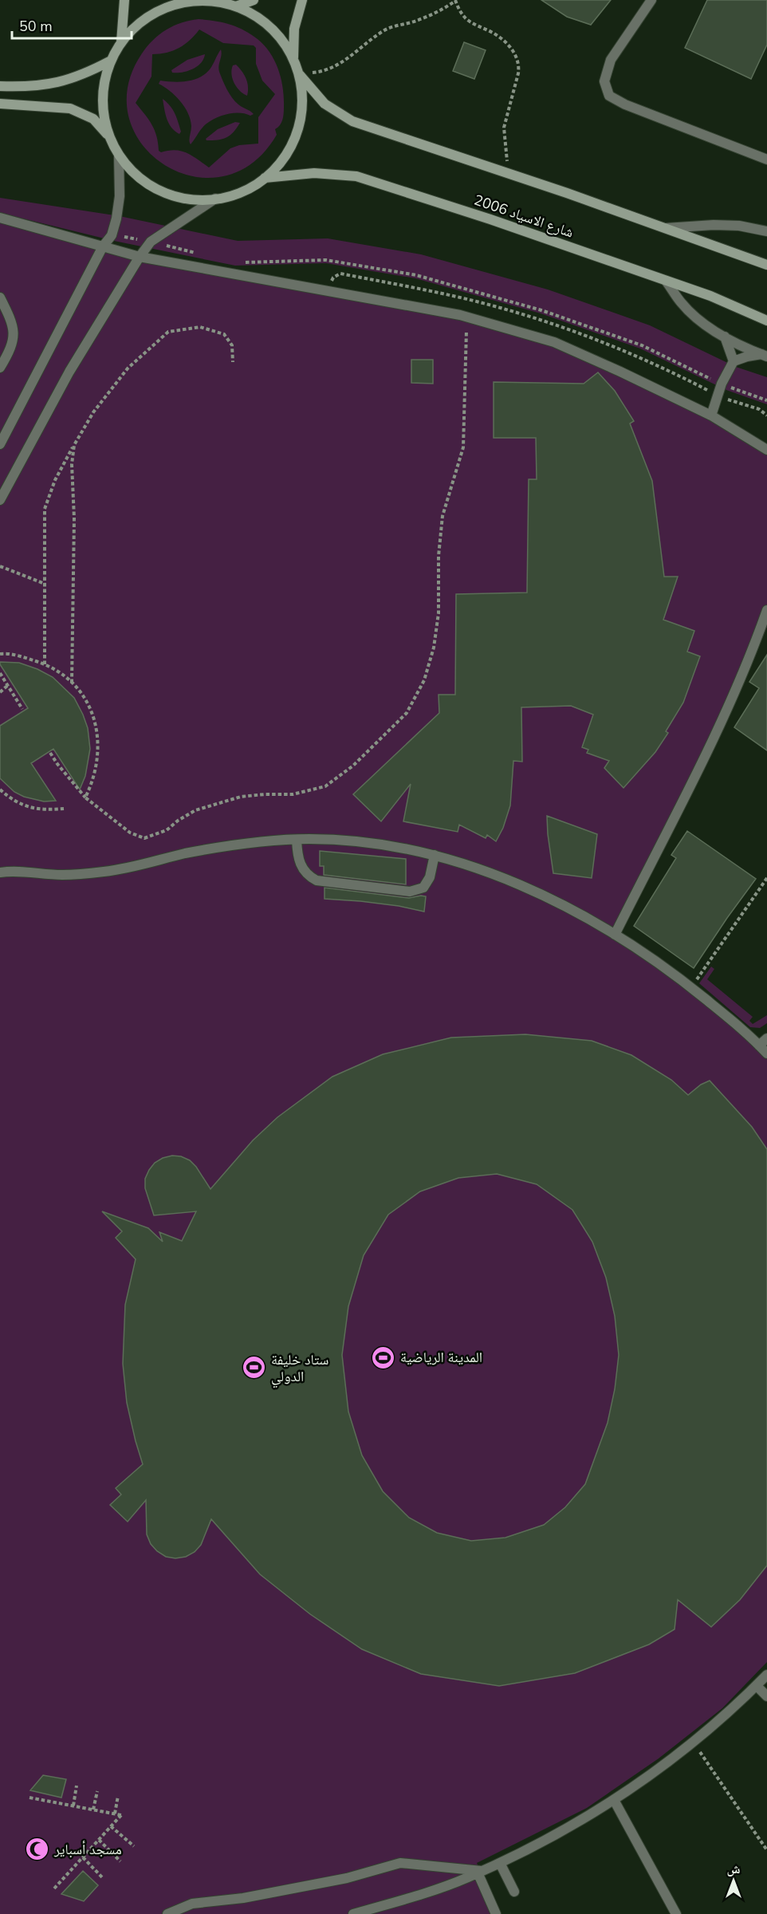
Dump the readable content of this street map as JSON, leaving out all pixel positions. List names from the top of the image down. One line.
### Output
{"streets":{"main road":["شارع الاسياد 2006"]},"places":{"sports":["المدينة الرياضية","ستاد خليفة الدولي"],"mosque":["مسجد أسباير"]},"scale_bar":"50 m","north":"top"}
